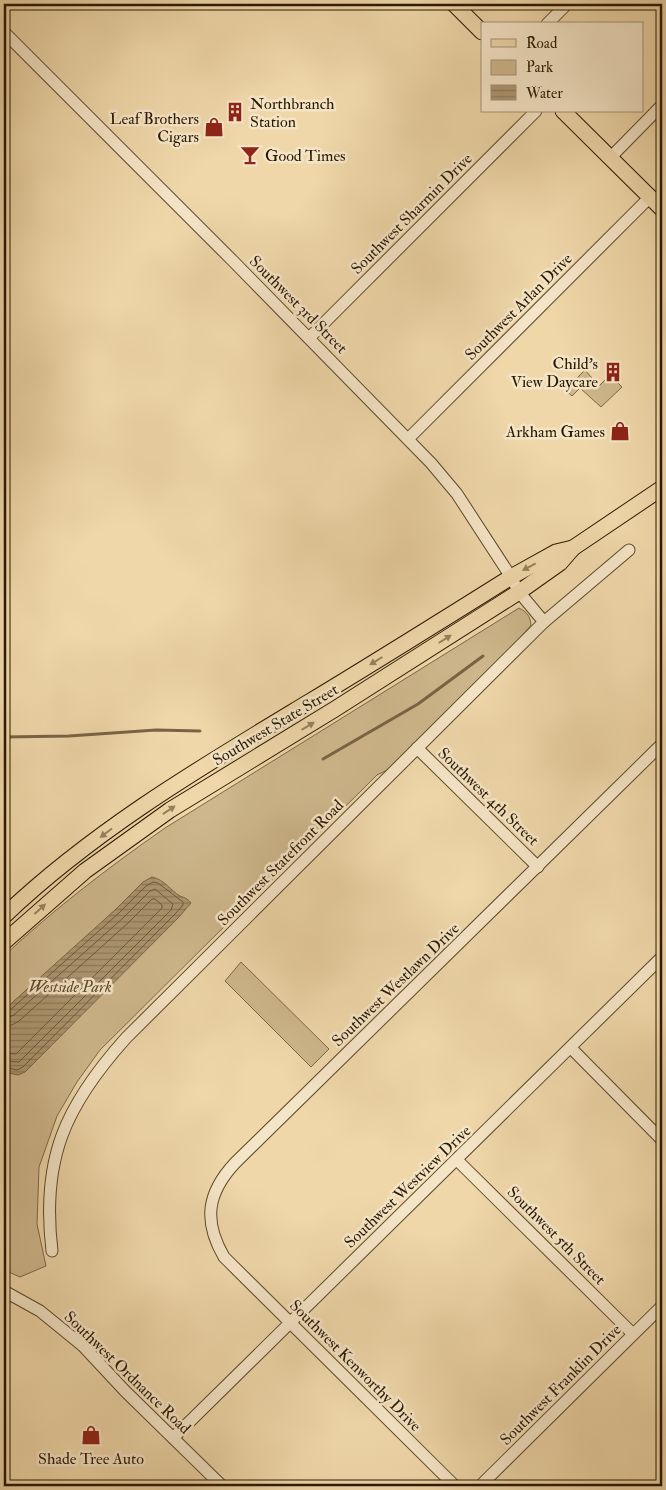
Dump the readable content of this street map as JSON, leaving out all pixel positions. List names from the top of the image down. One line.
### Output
{"streets":{"main road":["Southwest State Street"],"street":["Southwest Sharmin Drive","Southwest 3rd Street","Southwest Arlan Drive","Southwest 4th Street","Southwest Statefront Road","Southwest Westlawn Drive","Southwest Westview Drive","Southwest 5th Street","Southwest Kenworthy Drive","Southwest Ordnance Road","Southwest Franklin Drive"]},"crossings":[["Southwest Sharmin Drive","Southwest 3rd Street"],["Southwest 3rd Street","Southwest Arlan Drive"],["Southwest 3rd Street","Southwest State Street"],["Southwest 3rd Street","Southwest Statefront Road"],["Southwest 4th Street","Southwest Statefront Road"],["Southwest 4th Street","Southwest Westlawn Drive"],["Southwest Westlawn Drive","Southwest Kenworthy Drive"],["Southwest Westview Drive","Southwest 5th Street"],["Southwest Westview Drive","Southwest Kenworthy Drive"],["Southwest Westview Drive","Southwest Ordnance Road"],["Southwest 5th Street","Southwest Franklin Drive"]],"parks":["Westside Park"],"places":{"building":["Northbranch Station","Child's View Daycare"],"shop":["Leaf Brothers Cigars","Arkham Games","Shade Tree Auto"],"bar":["Good Times"]},"legend":["Road","Park","Water"]}
